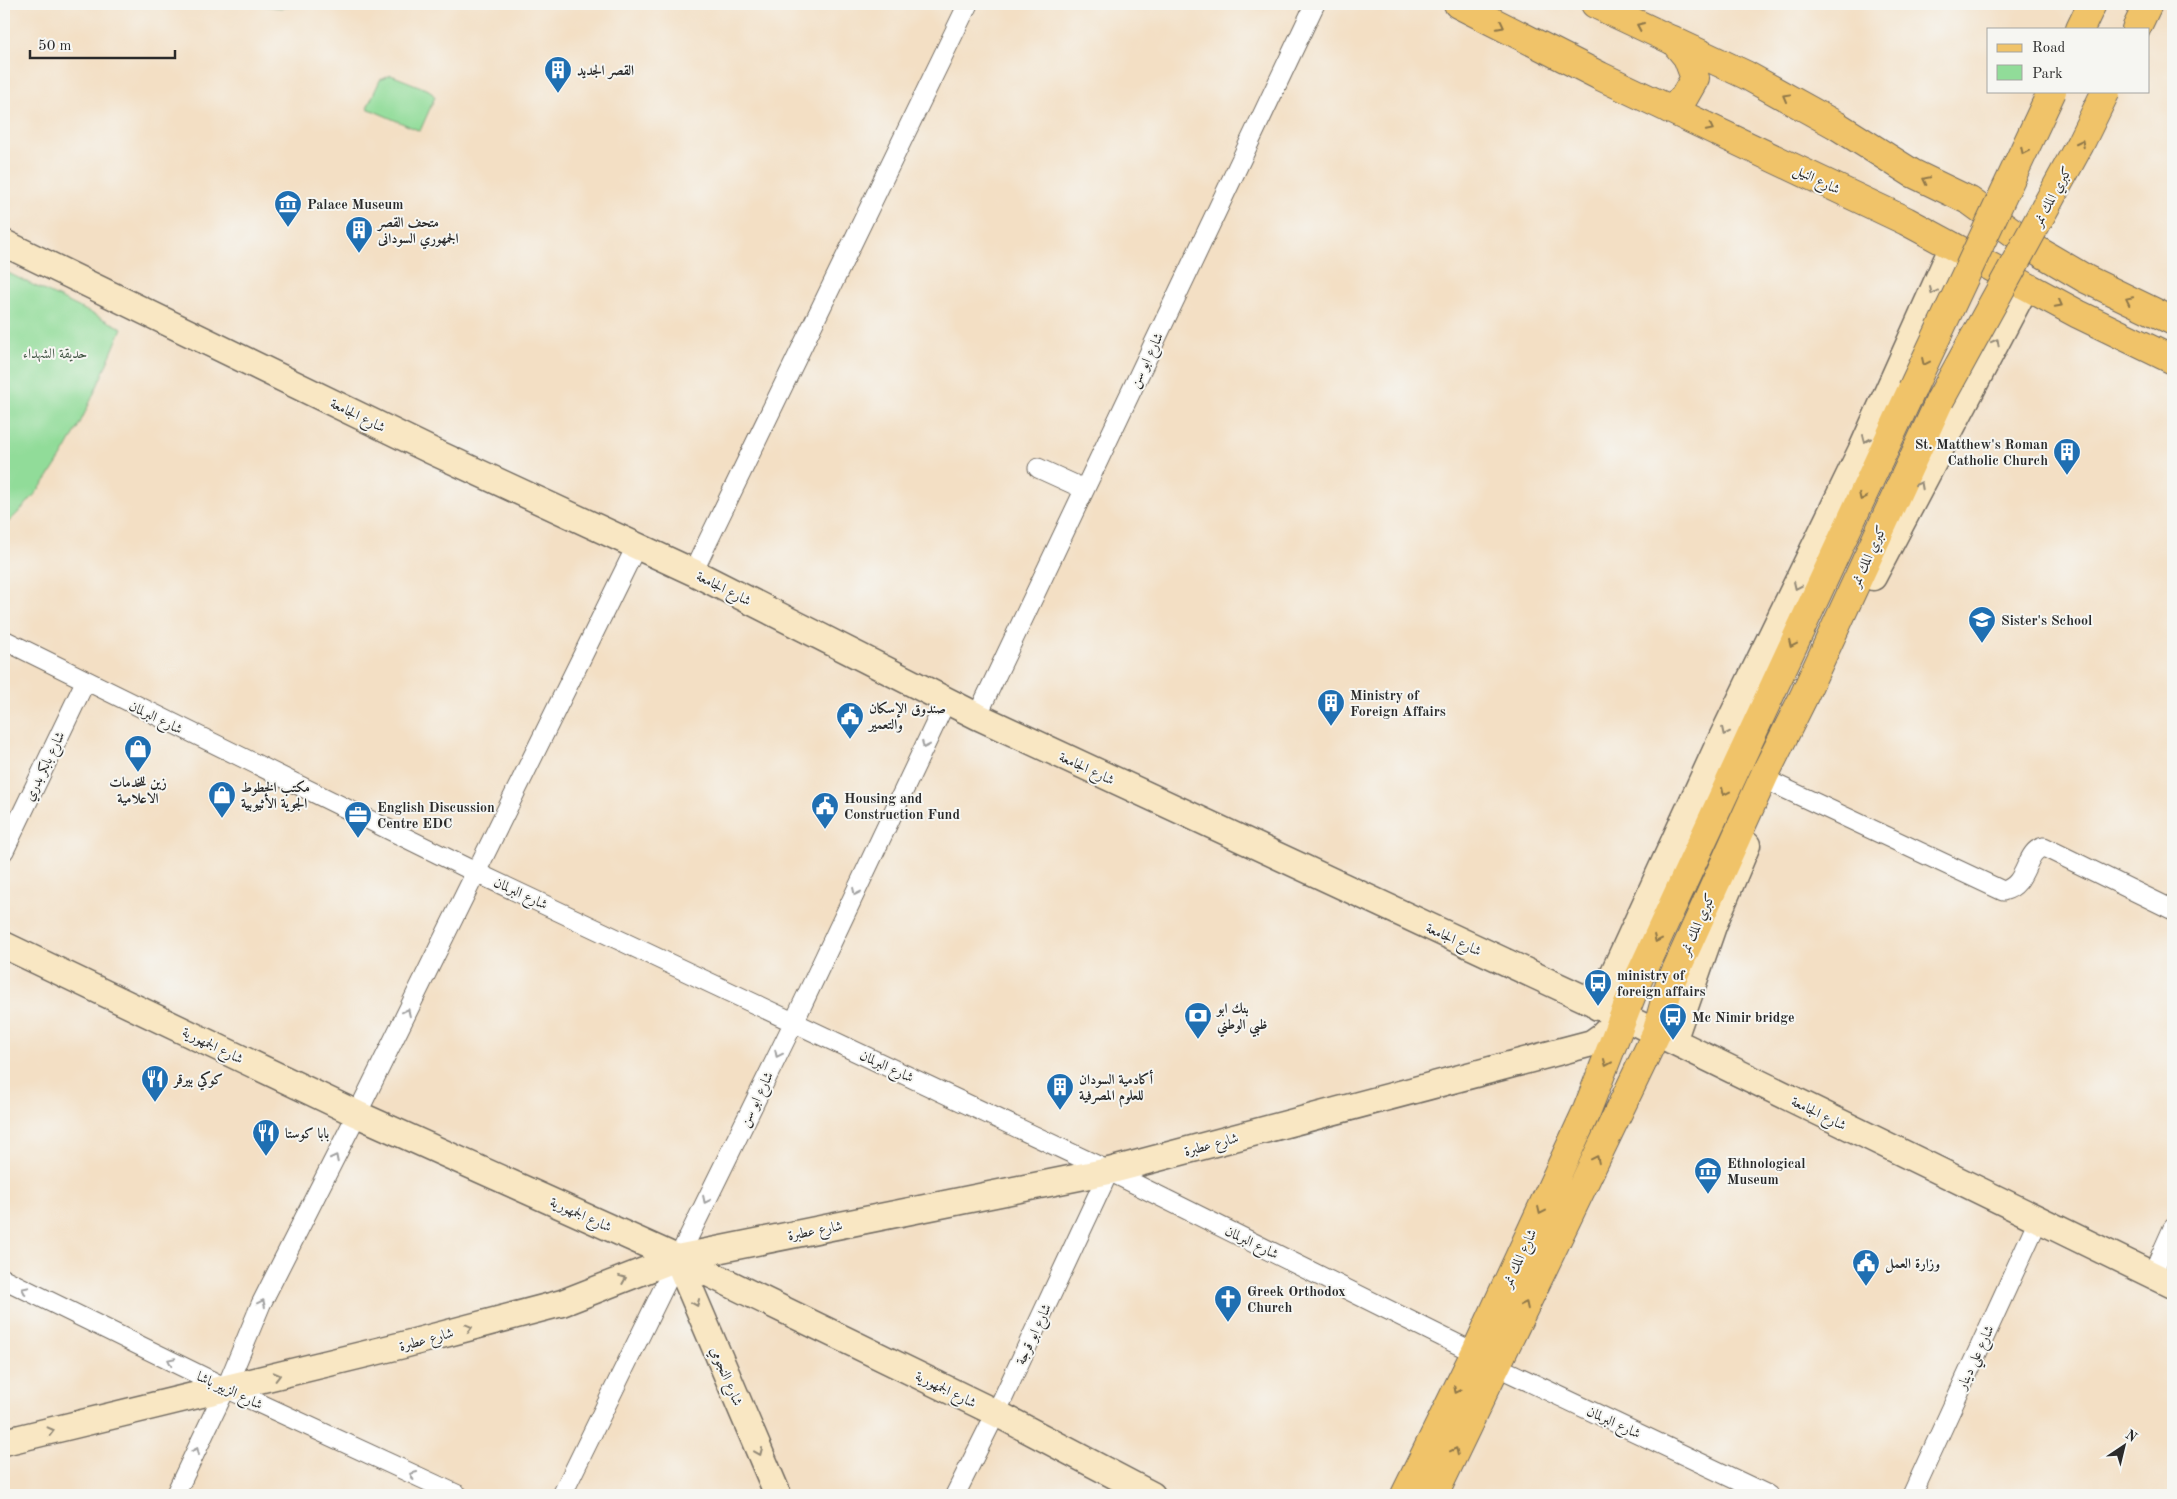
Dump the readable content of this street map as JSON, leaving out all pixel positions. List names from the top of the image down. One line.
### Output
{"streets":{"main road":["شارع النيل","كبري المك نمر","شارع الجامعة","شارع الجمهورية","شارع عطبرة","شارع المك نمر","شارع النجومي"],"street":["شارع ابو سن","شارع البرلمان","شارع بابكر بدري","شارع ابو قرجة","شارع علي دينار","شارع الزبير باشا"]},"crossings":[["كبري المك نمر","شارع الجامعة"],["كبري المك نمر","شارع المك نمر"],["شارع ابو سن","شارع الجامعة"],["شارع ابو سن","شارع البرلمان"],["شارع ابو سن","شارع الجمهورية"],["شارع ابو سن","شارع عطبرة"],["شارع ابو سن","شارع النجومي"],["شارع الجامعة","شارع عطبرة"],["شارع الجامعة","شارع المك نمر"],["شارع الجامعة","شارع علي دينار"],["شارع البرلمان","شارع بابكر بدري"],["شارع البرلمان","شارع عطبرة"],["شارع البرلمان","شارع المك نمر"],["شارع البرلمان","شارع ابو قرجة"],["شارع الجمهورية","شارع عطبرة"],["شارع الجمهورية","شارع ابو قرجة"],["شارع الجمهورية","شارع النجومي"],["شارع عطبرة","شارع المك نمر"],["شارع عطبرة","شارع ابو قرجة"],["شارع عطبرة","شارع النجومي"],["شارع عطبرة","شارع الزبير باشا"]],"one_way":["شارع ابو سن","شارع عطبرة","شارع النجومي","شارع الزبير باشا"],"parks":["حديقة الشهداء"],"places":{"building":["القصر الجديد","متحف القصر الجمهوري السودانى","St. Matthew's Roman Catholic Church","Ministry of Foreign Affairs","أكادمية السودان للعلوم المصرفية"],"museum":["Palace Museum","Ethnological Museum"],"school or university":["Sister's School"],"public building":["صندوق الإسكان والتعمير","Housing and Construction Fund","وزارة العمل"],"shop":["زين للخدمات الاعلامية","مكتب الخطوط الجوية الأثيوبية"],"office":["English Discussion Centre EDC"],"bus stop":["ministry of foreign affairs","Mc Nimir bridge"],"bank":["بنك ابو ظبي الوطني"],"restaurant":["كوكي بيرقر","بابا كوستا"],"church":["Greek Orthodox Church"]},"legend":["Road","Park"],"scale_bar":"50 m","north":"top right"}
